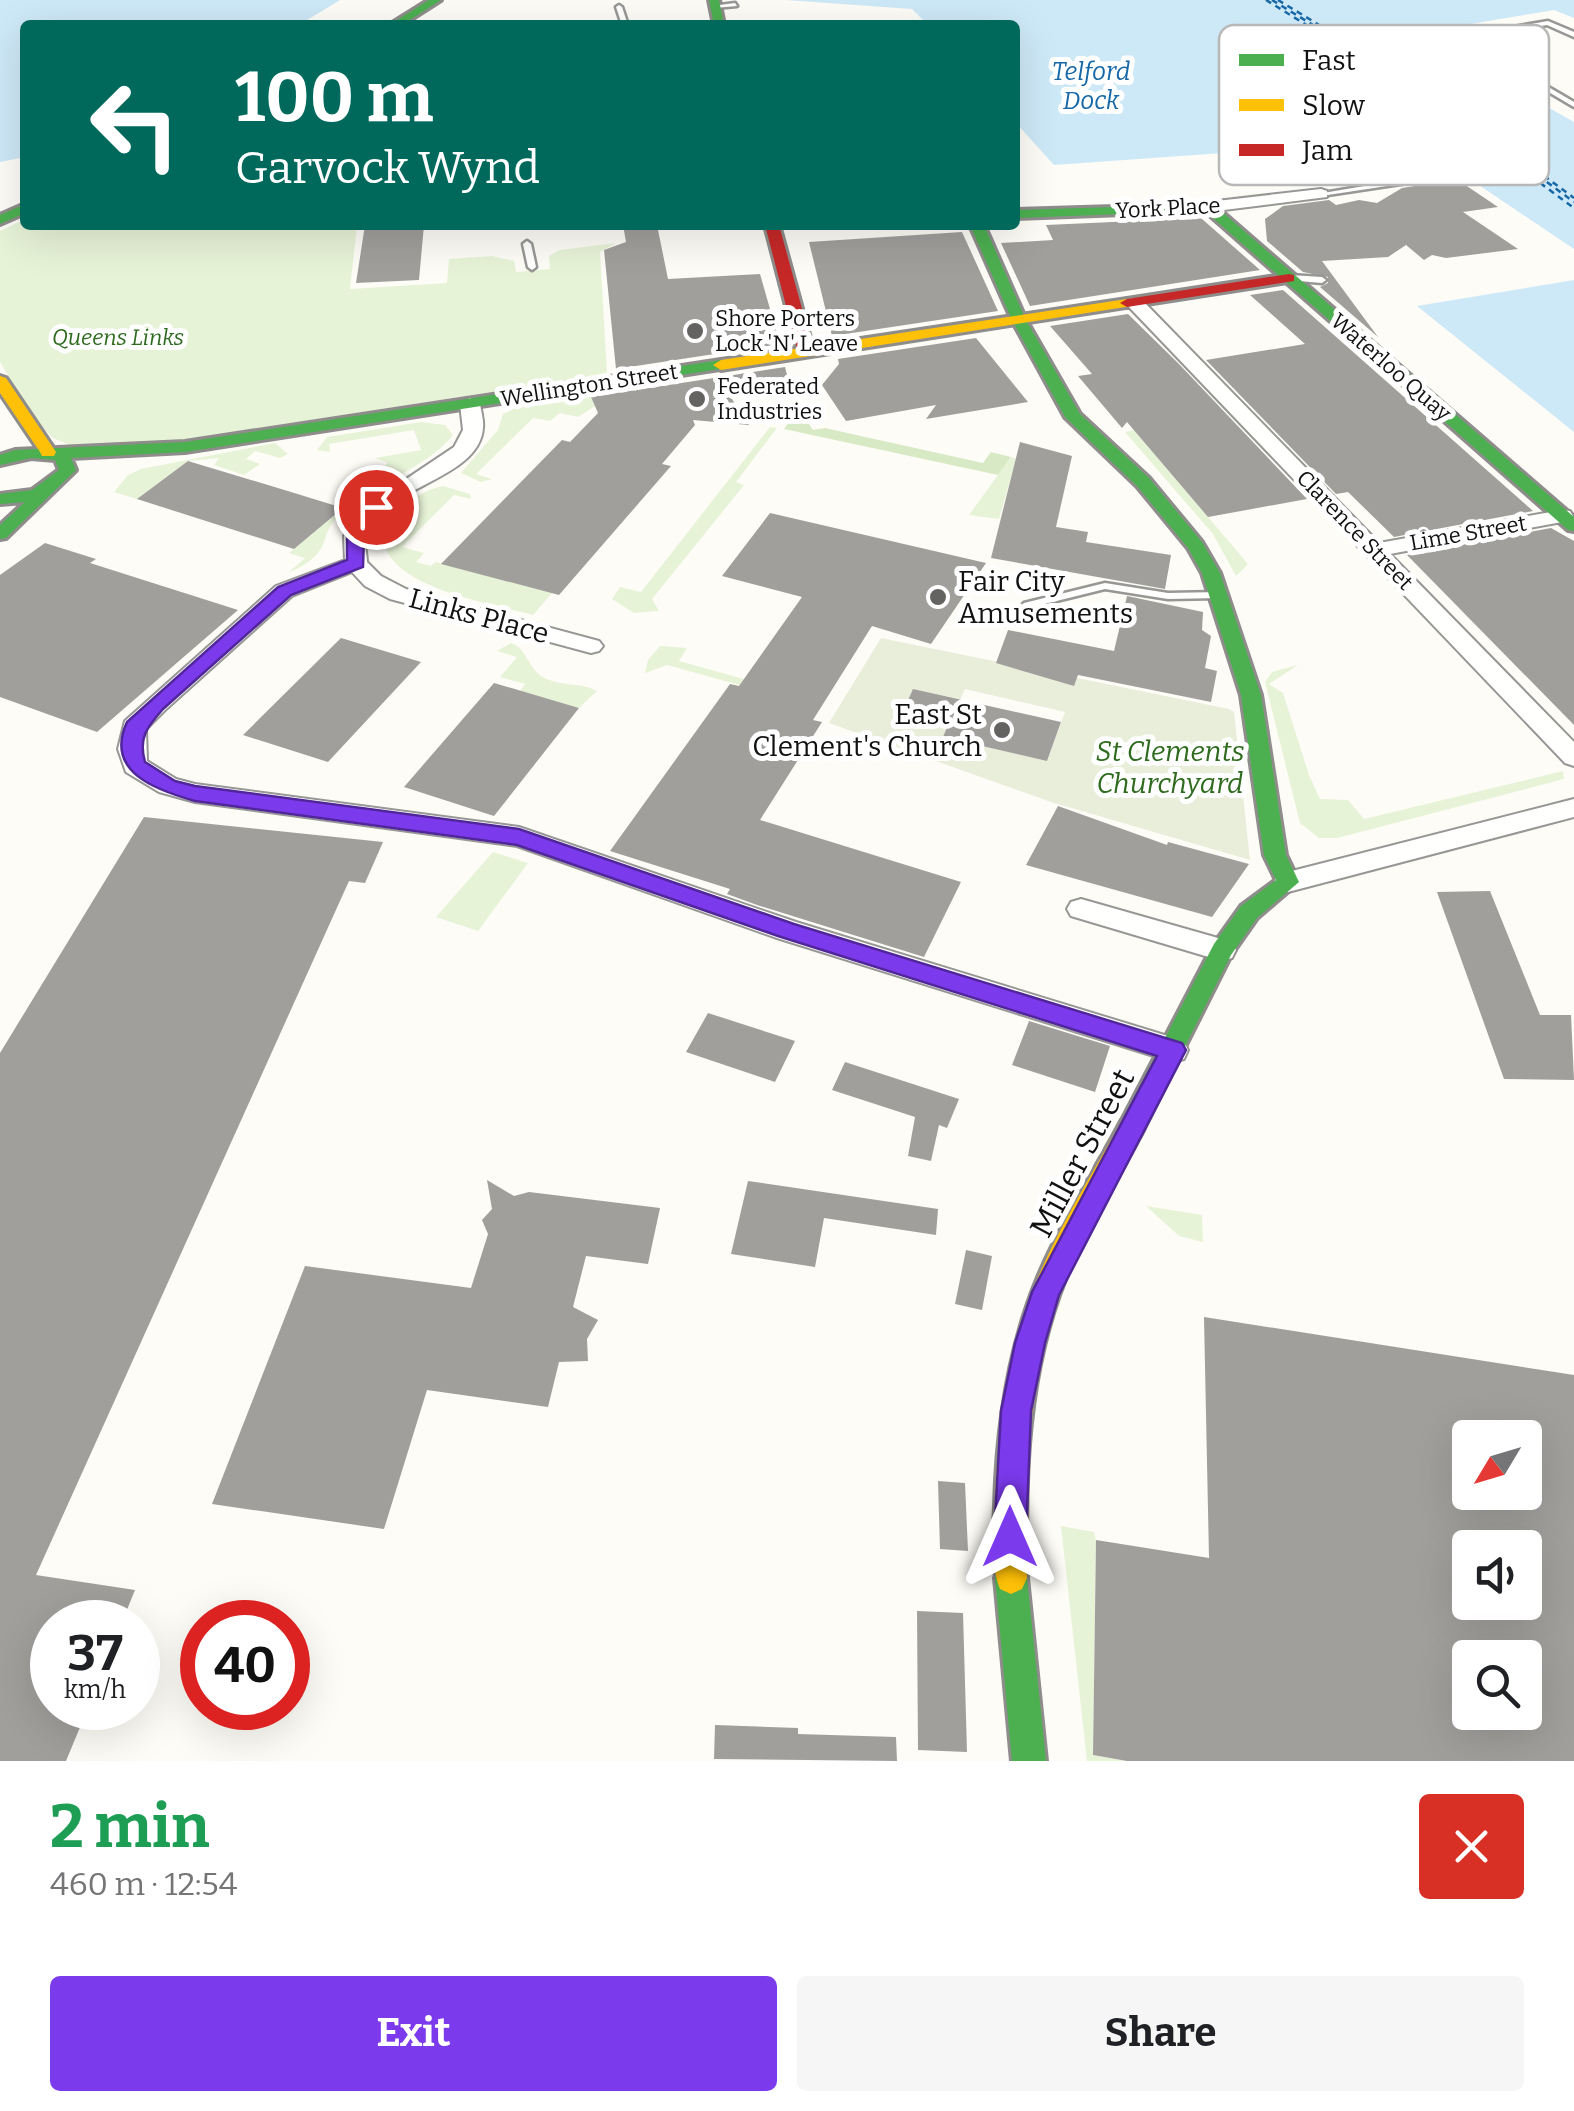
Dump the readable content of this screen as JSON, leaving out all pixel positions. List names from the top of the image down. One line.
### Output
{"streets":{"street":["York Place","Waterloo Quay","Wellington Street","Clarence Street","Lime Street","Links Place","Miller Street"]},"crossings":[["York Place","Waterloo Quay"],["Waterloo Quay","Wellington Street"],["Waterloo Quay","Lime Street"],["Wellington Street","Clarence Street"],["Clarence Street","Lime Street"]],"water":["Telford Dock"],"parks":["Queens Links","St Clements Churchyard"],"places":["Shore Porters Lock 'N' Leave","Federated Industries","Fair City Amusements","East St Clement's Church"],"legend":["Fast","Slow","Jam"],"north":"bottom left","page":{"turn":["100 m","Garvock Wynd"],"speed":"37 km/h","limit":"40","heading":["2 min","460 m · 12:54"],"buttons":["Exit","Share"]}}
